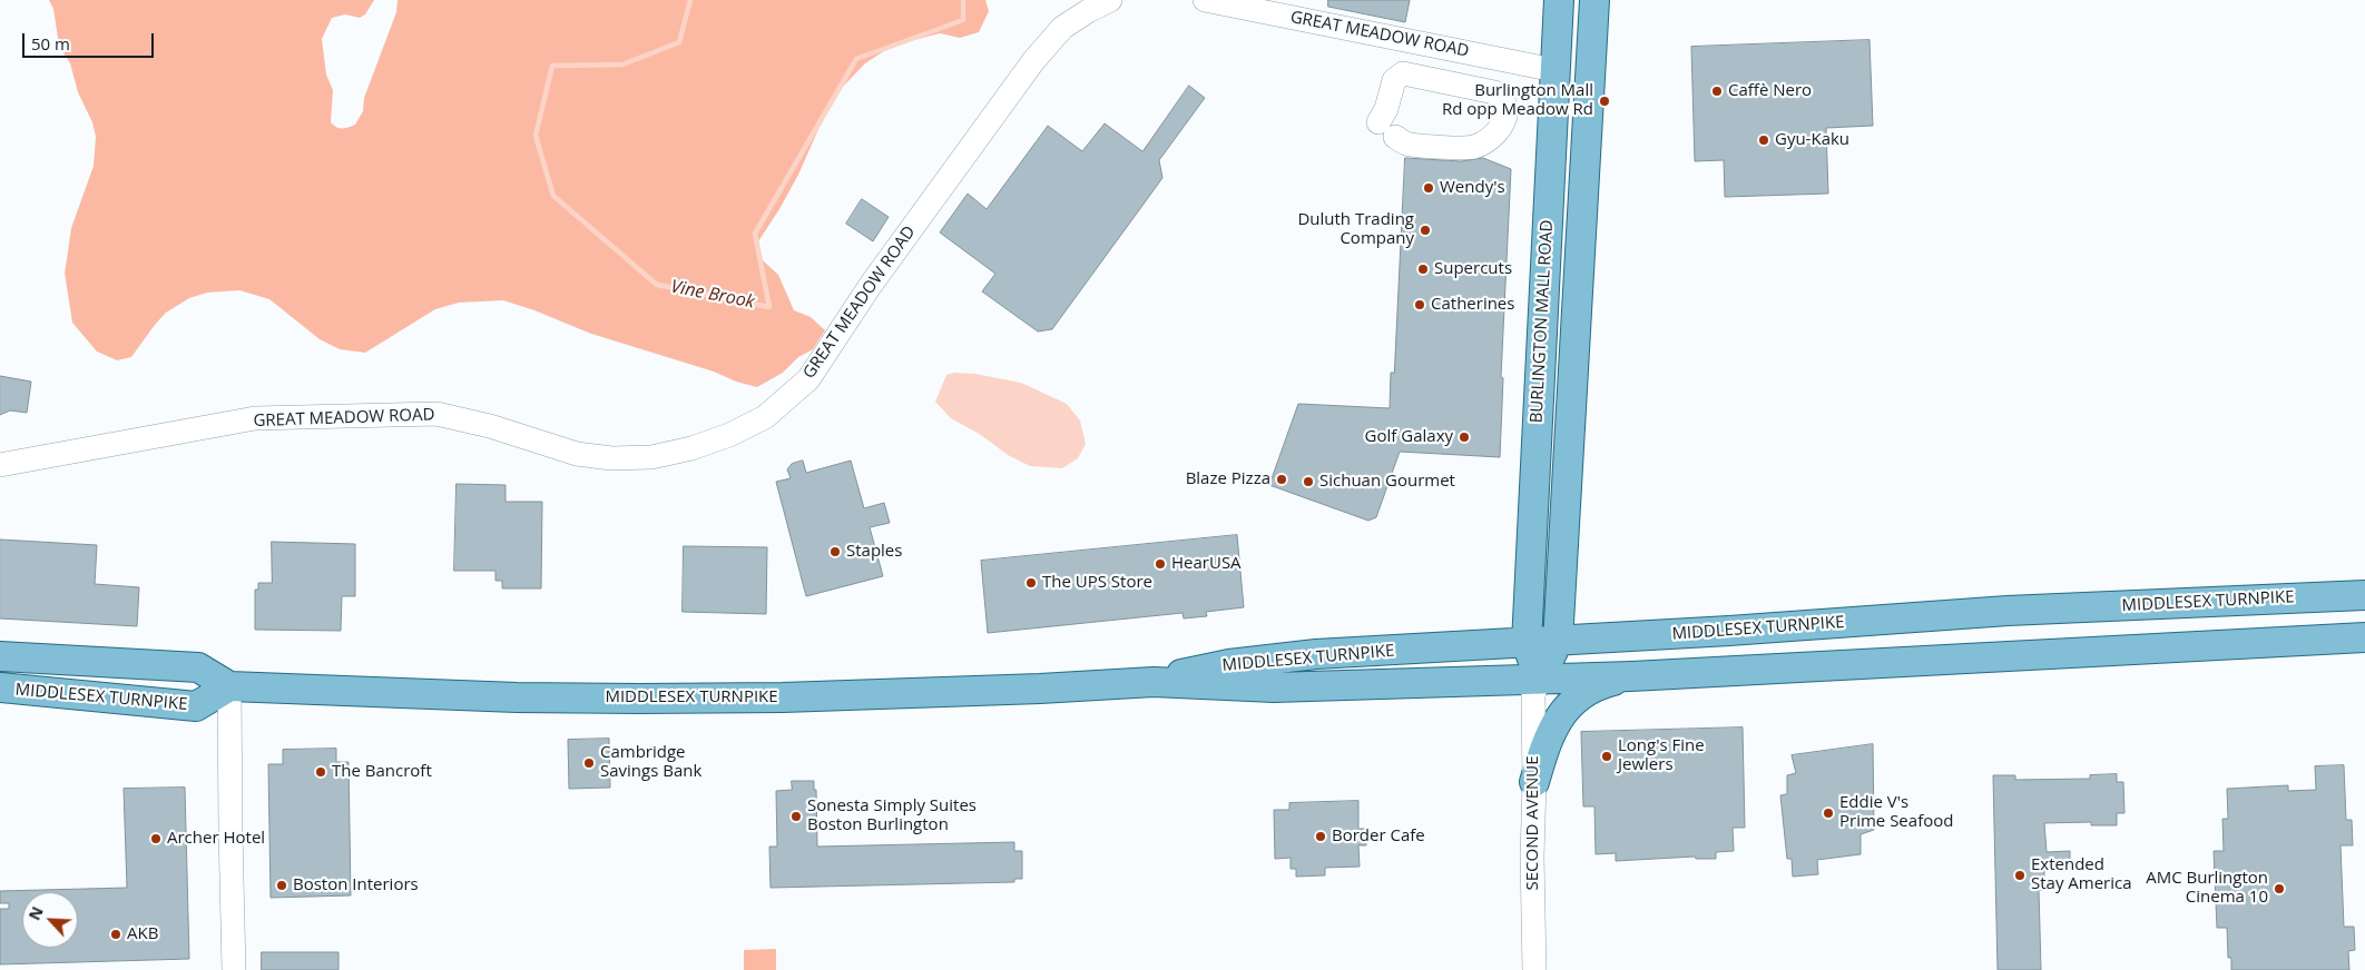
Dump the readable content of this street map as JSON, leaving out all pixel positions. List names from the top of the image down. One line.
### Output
{"streets":{"main road":["BURLINGTON MALL ROAD","MIDDLESEX TURNPIKE"],"street":["GREAT MEADOW ROAD","SECOND AVENUE"]},"crossings":[["GREAT MEADOW ROAD","BURLINGTON MALL ROAD"],["BURLINGTON MALL ROAD","MIDDLESEX TURNPIKE"],["MIDDLESEX TURNPIKE","SECOND AVENUE"]],"water":["Vine Brook"],"places":["Caffè Nero","Burlington Mall Rd opp Meadow Rd","Gyu-Kaku","Wendy's","Duluth Trading Company","Supercuts","Catherines","Golf Galaxy","Blaze Pizza","Sichuan Gourmet","Staples","HearUSA","The UPS Store","Long's Fine Jewlers","Cambridge Savings Bank","The Bancroft","Eddie V's Prime Seafood","Sonesta Simply Suites Boston Burlington","Border Cafe","Archer Hotel","Extended Stay America","Boston Interiors","AMC Burlington Cinema 10","AKB"],"scale_bar":"50 m","north":"top left"}
